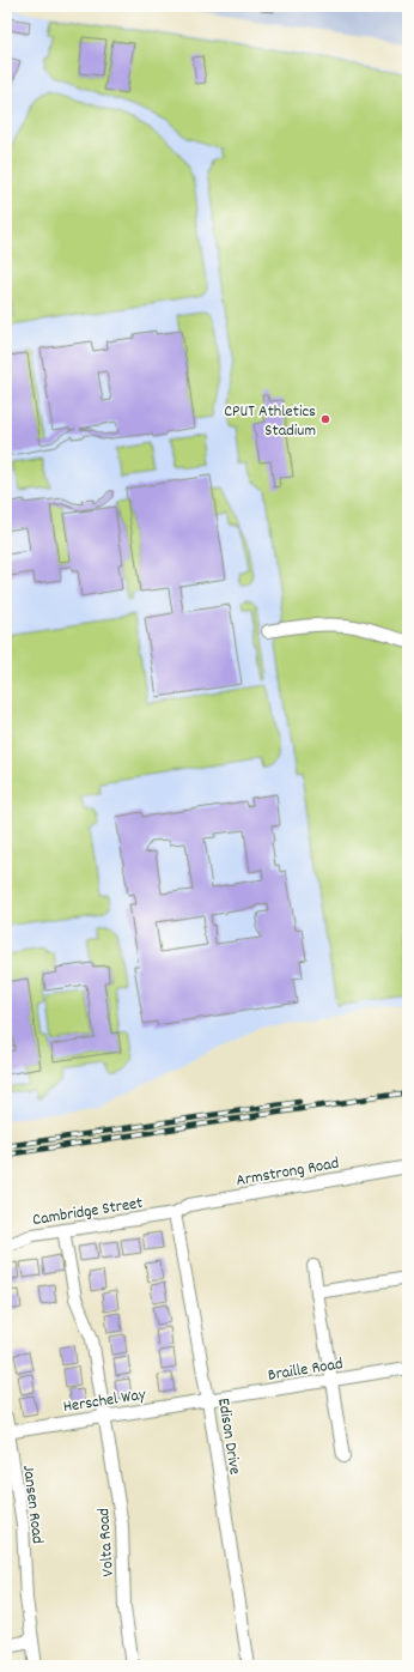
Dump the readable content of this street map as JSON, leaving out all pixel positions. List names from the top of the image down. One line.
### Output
{"streets":{"street":["Armstrong Road","Cambridge Street","Braille Road","Herschel Way","Edison Drive","Jansen Road","Volta Road"]},"crossings":[["Armstrong Road","Cambridge Street"],["Armstrong Road","Edison Drive"],["Cambridge Street","Edison Drive"],["Cambridge Street","Volta Road"],["Braille Road","Herschel Way"],["Braille Road","Edison Drive"],["Herschel Way","Edison Drive"],["Herschel Way","Jansen Road"],["Herschel Way","Volta Road"]],"places":["CPUT Athletics Stadium"]}
